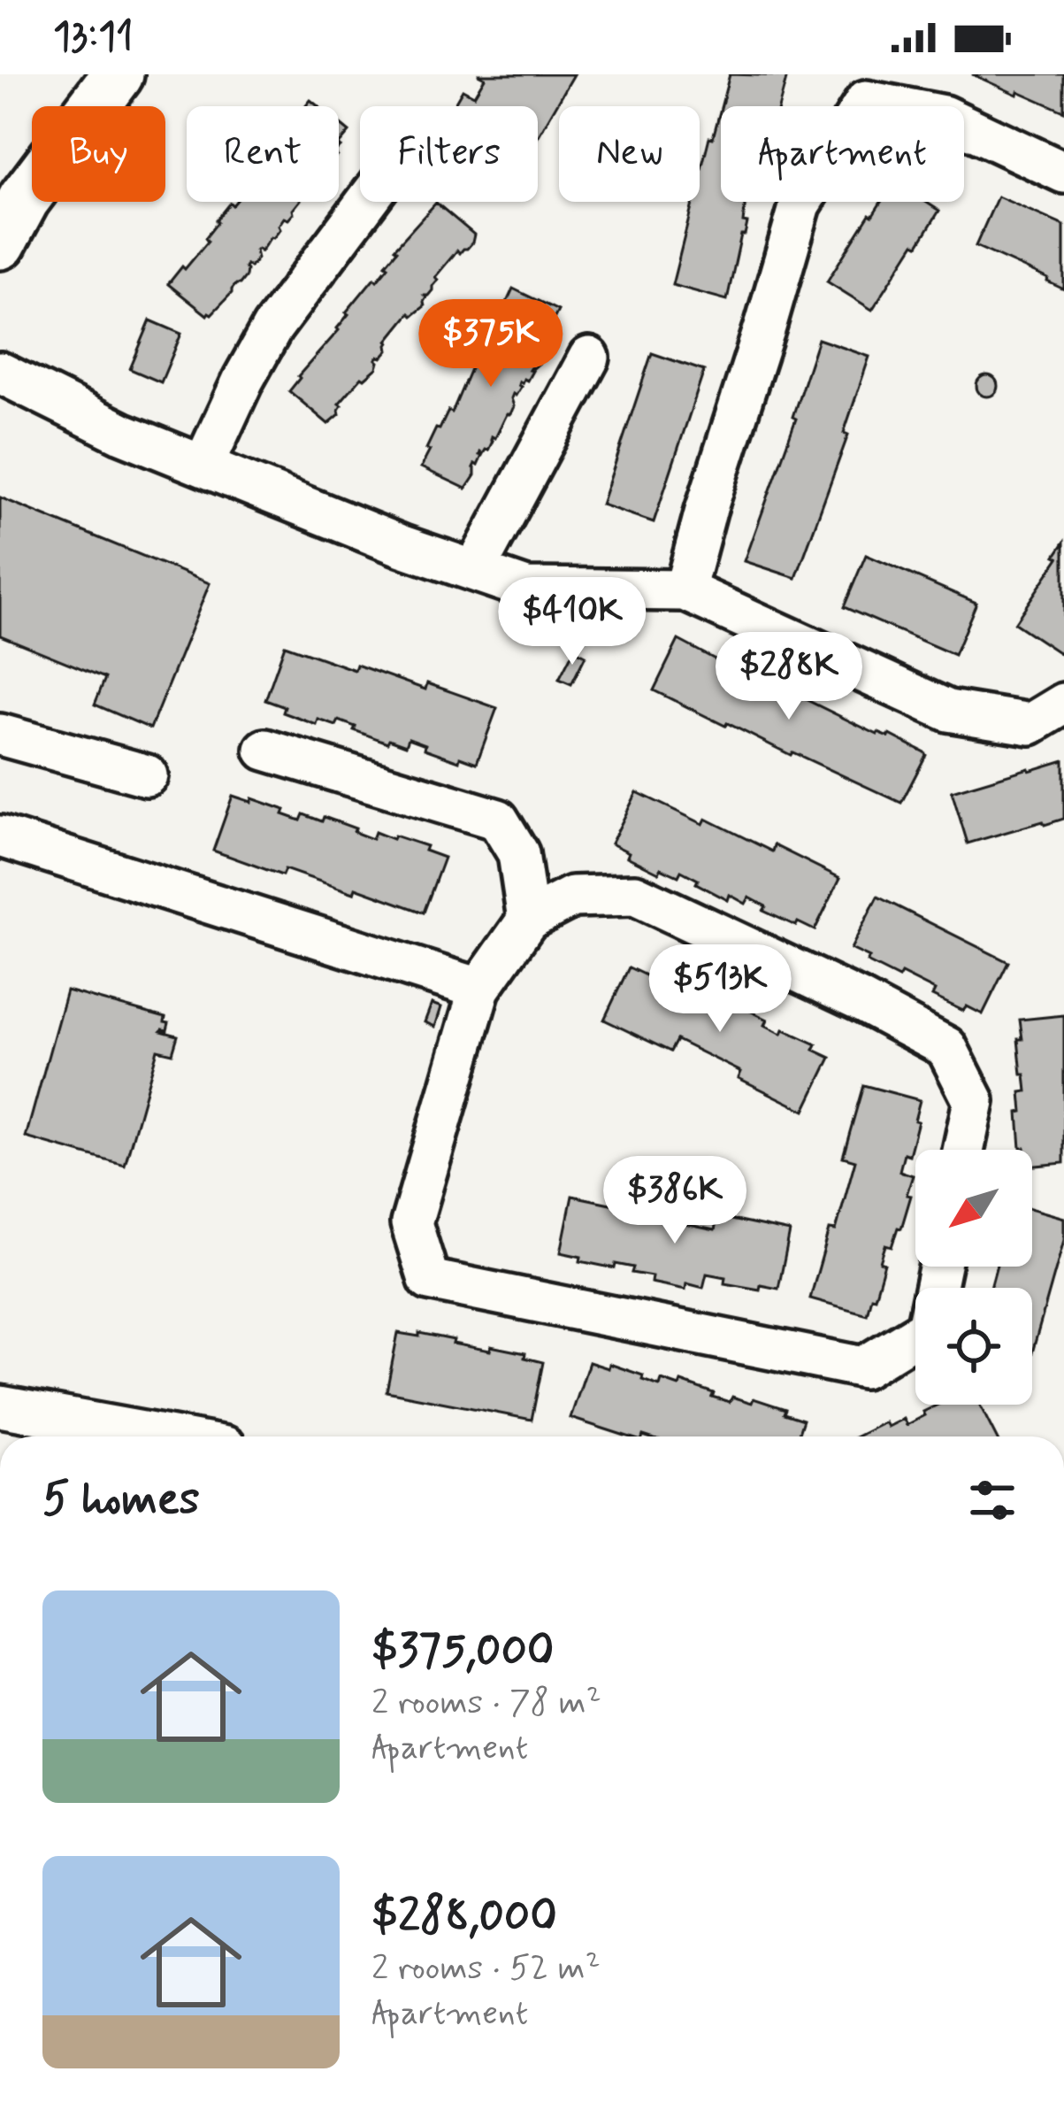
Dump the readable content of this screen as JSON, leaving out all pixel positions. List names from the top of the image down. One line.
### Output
{"north":"bottom left","page":{"status":"13:11","chip":["Buy","Rent","Filters","New","Apartment"],"price":["$375K","$410K","$288K","$513K","$386K"],"heading":"5 homes","list":[{"name":"$375,000","note":"2 rooms · 78 m² · Apartment"},{"name":"$288,000","note":"2 rooms · 52 m² · Apartment"}]}}
